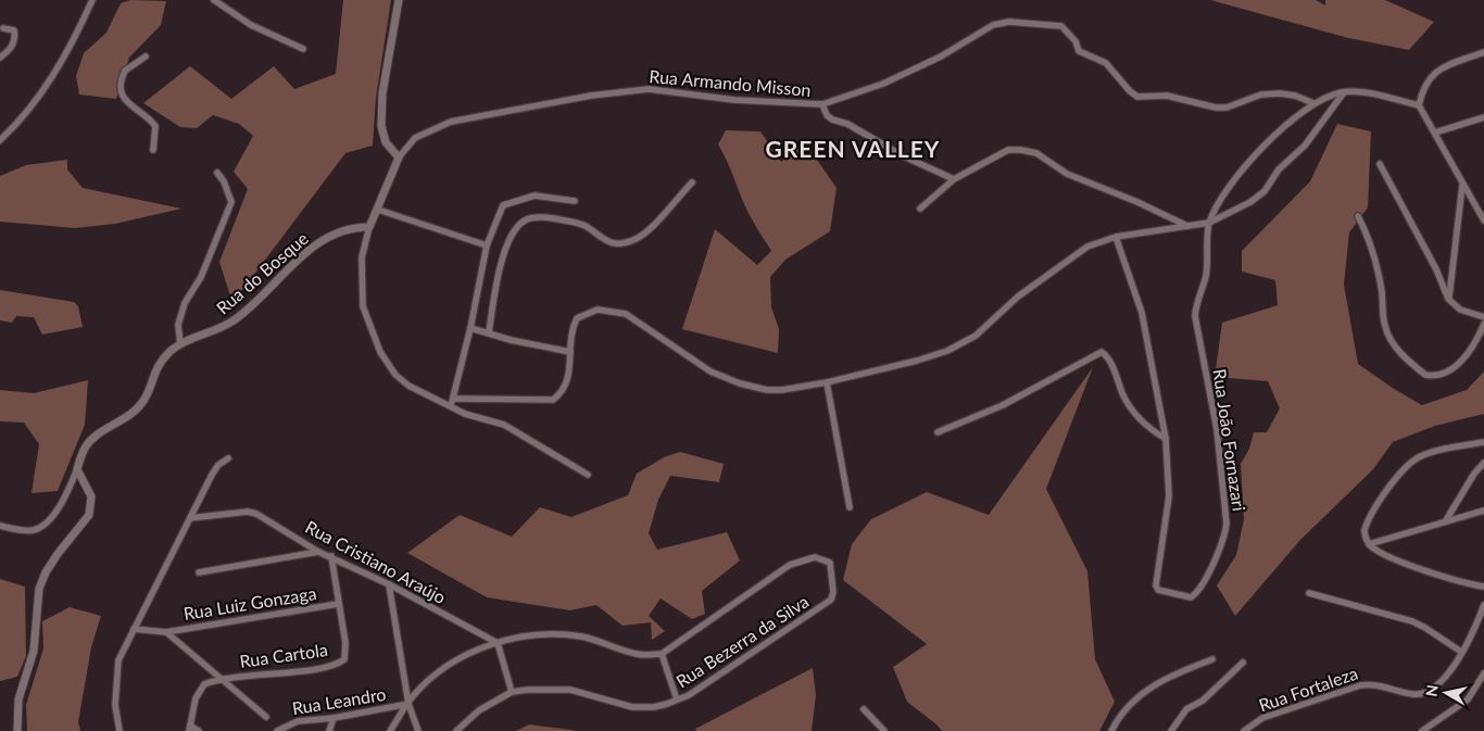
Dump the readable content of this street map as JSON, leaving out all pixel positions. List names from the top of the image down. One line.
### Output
{"streets":{"street":["Rua Armando Misson","Rua do Bosque","Rua João Fornazari","Rua Cristiano Araújo","Rua Luiz Gonzaga","Rua Bezerra da Silva","Rua Cartola","Rua Fortaleza","Rua Leandro"]},"crossings":[["Rua Cristiano Araújo","Rua Cartola"],["Rua Luiz Gonzaga","Rua Cartola"]],"districts":["GREEN VALLEY"],"north":"left"}
